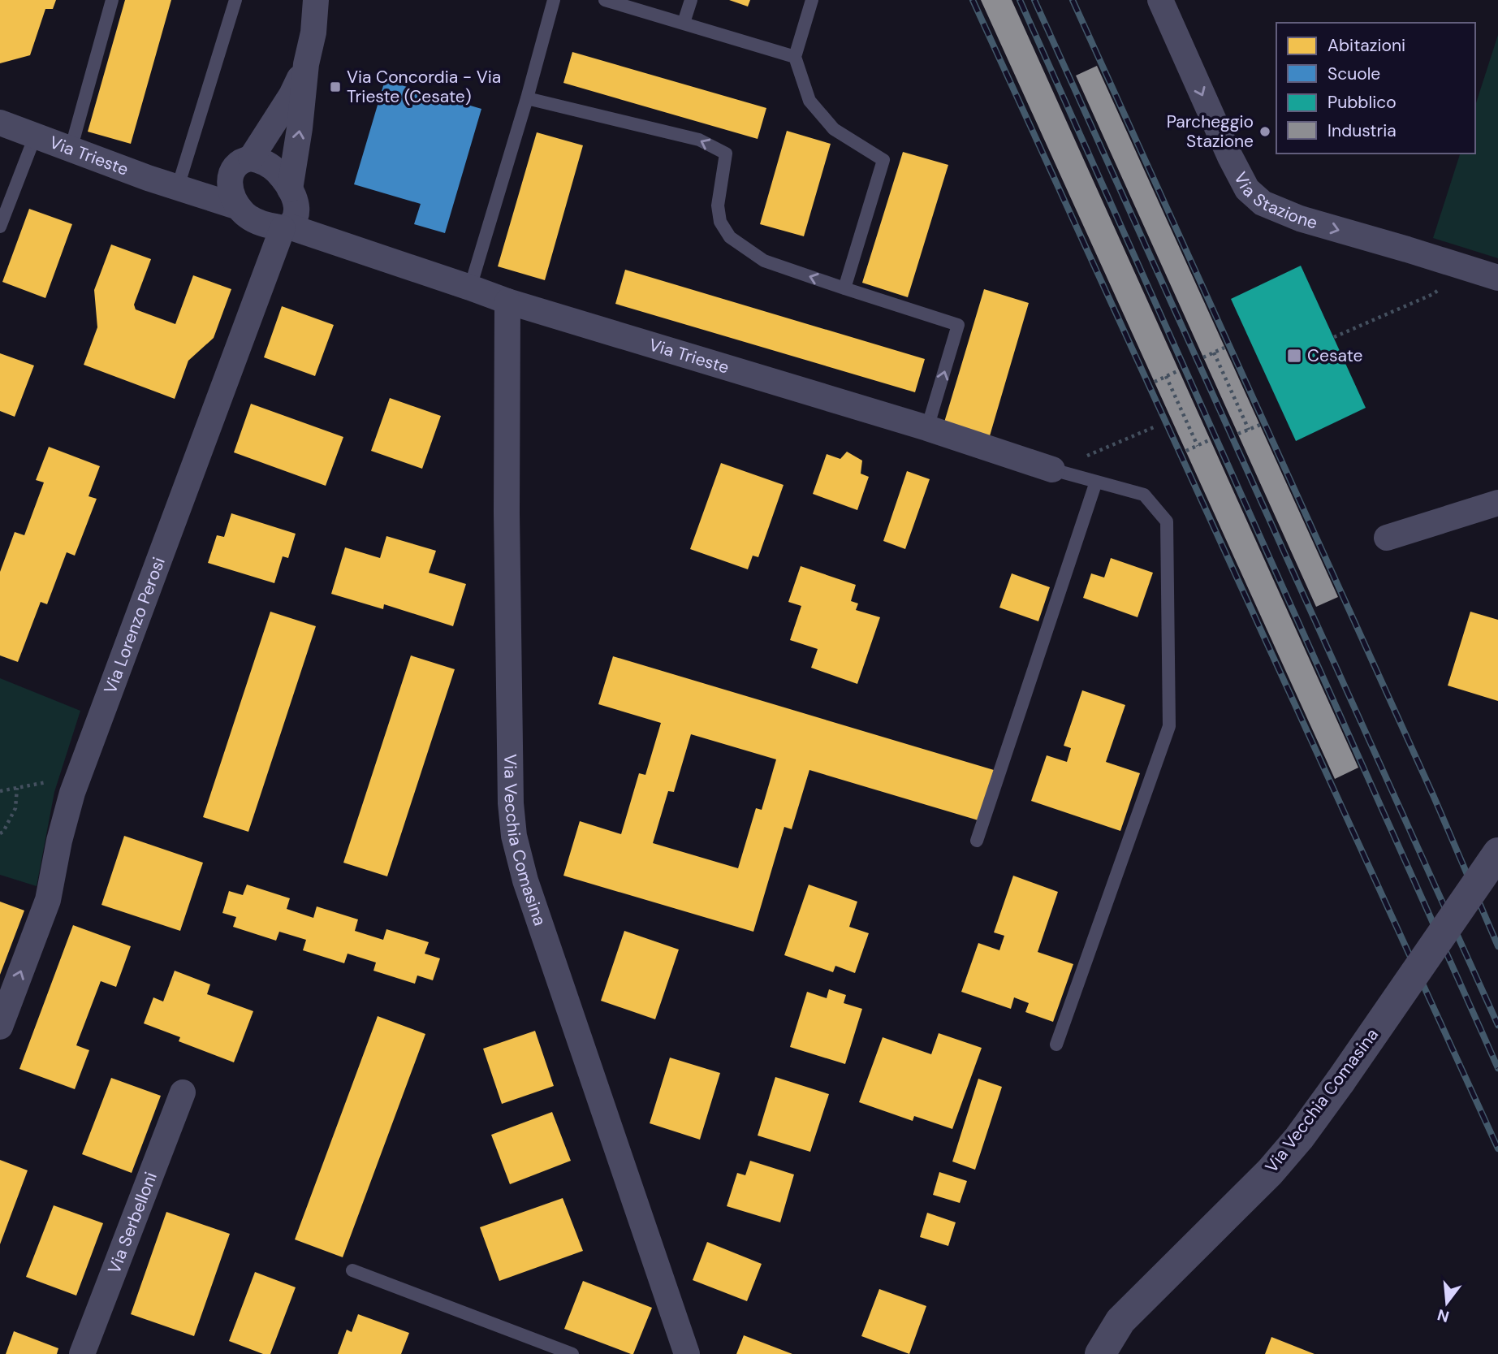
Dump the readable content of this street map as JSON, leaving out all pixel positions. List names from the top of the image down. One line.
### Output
{"streets":{"street":["Via Trieste","Via Stazione","Via Lorenzo Perosi","Via Vecchia Comasina","Via Serbelloni"]},"crossings":[["Via Trieste","Via Lorenzo Perosi"],["Via Trieste","Via Vecchia Comasina"]],"one_way":["Via Stazione","Via Lorenzo Perosi"],"places":{"transit":["Via Concordia - Via Trieste (Cesate)","Cesate"],"other":["Parcheggio Stazione"]},"legend":["Abitazioni","Scuole","Pubblico","Industria"],"north":"bottom"}
